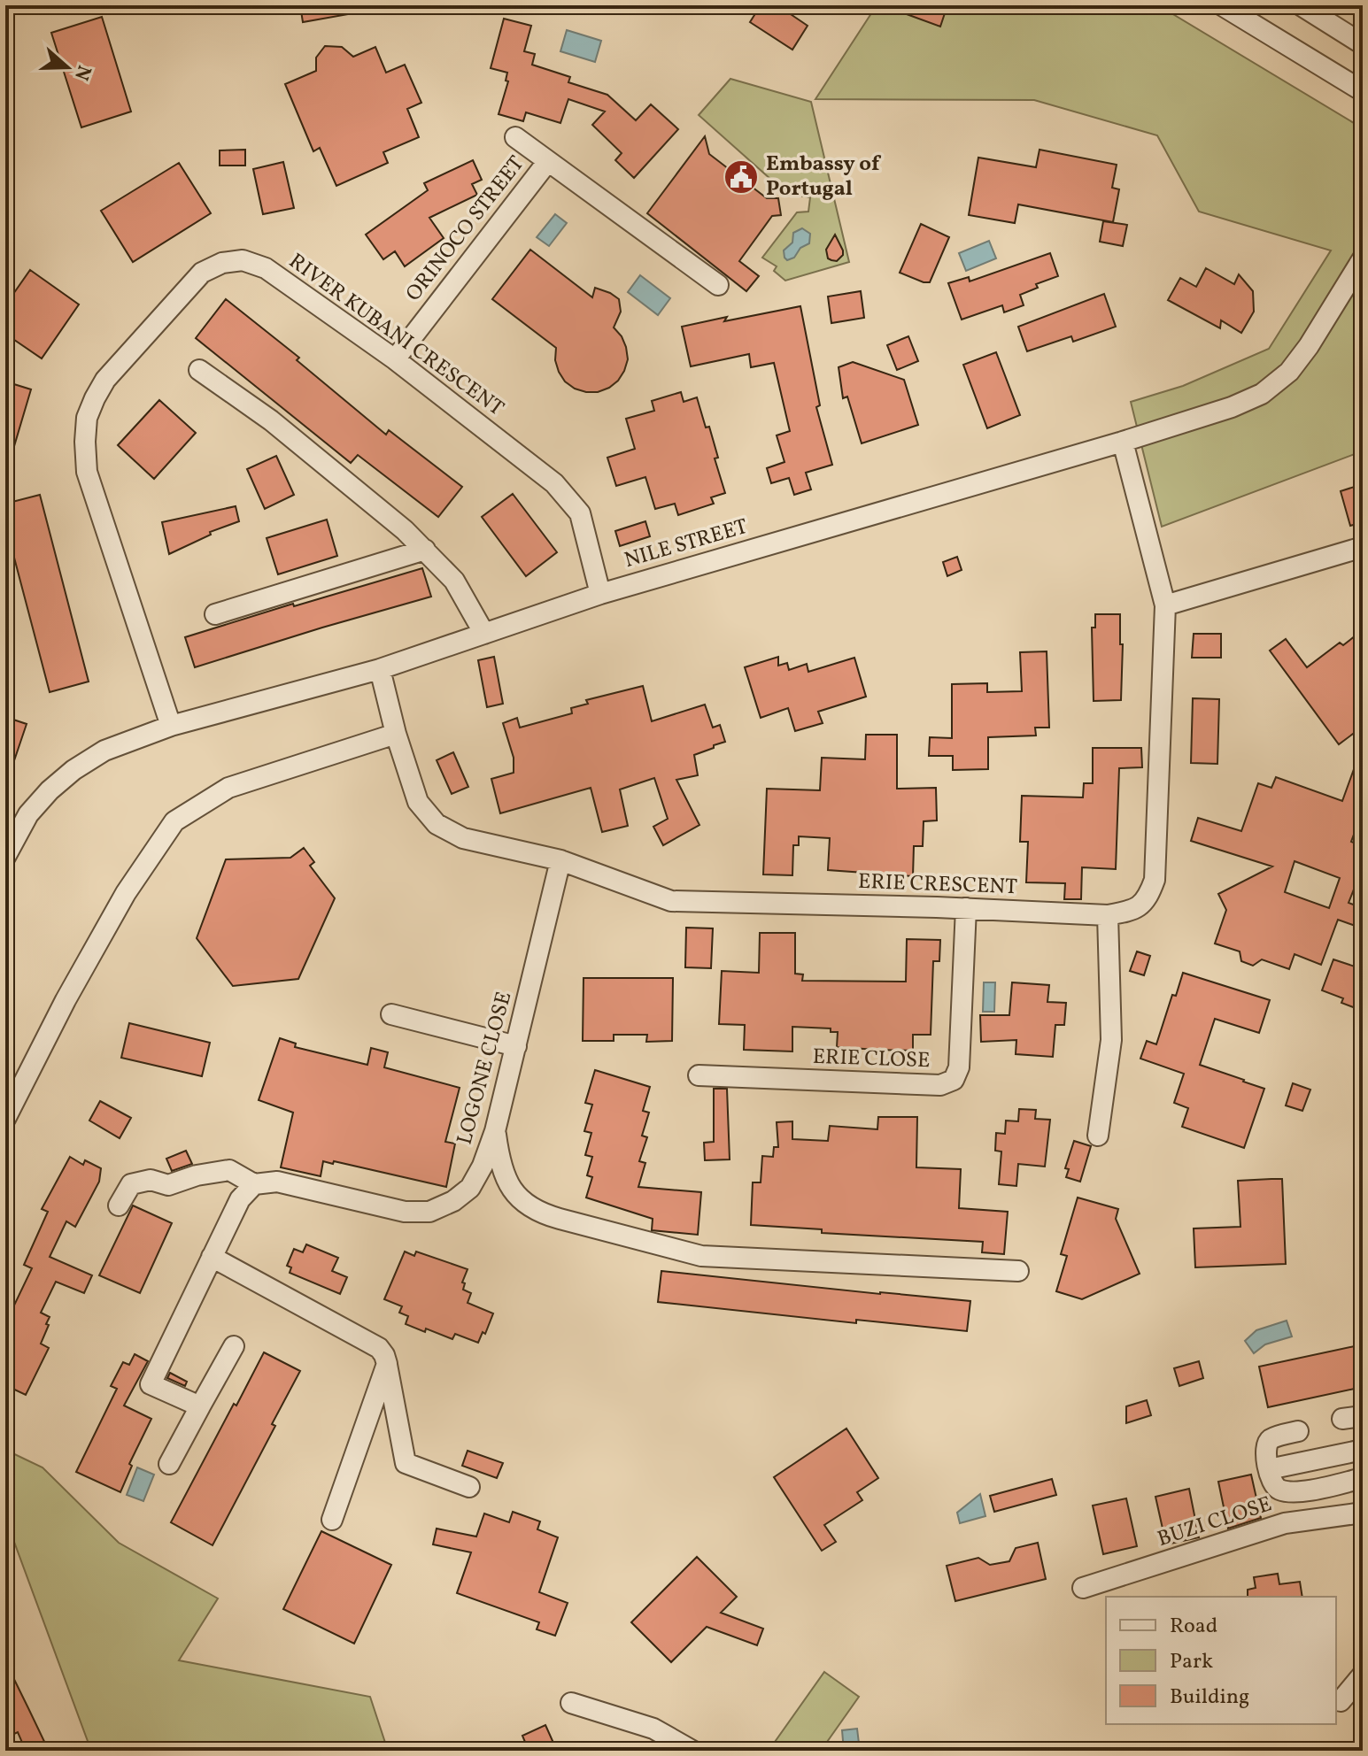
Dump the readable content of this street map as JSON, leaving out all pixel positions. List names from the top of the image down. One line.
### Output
{"streets":{"street":["ORINOCO STREET","RIVER KUBANI CRESCENT","NILE STREET","ERIE CRESCENT","ERIE CLOSE","LOGONE CLOSE","BUZI CLOSE"]},"crossings":[["ORINOCO STREET","RIVER KUBANI CRESCENT"],["RIVER KUBANI CRESCENT","NILE STREET"],["NILE STREET","ERIE CRESCENT"],["ERIE CRESCENT","ERIE CLOSE"],["ERIE CRESCENT","LOGONE CLOSE"]],"places":{"public building":["Embassy of Portugal"]},"legend":["Road","Park","Building"],"north":"right"}
